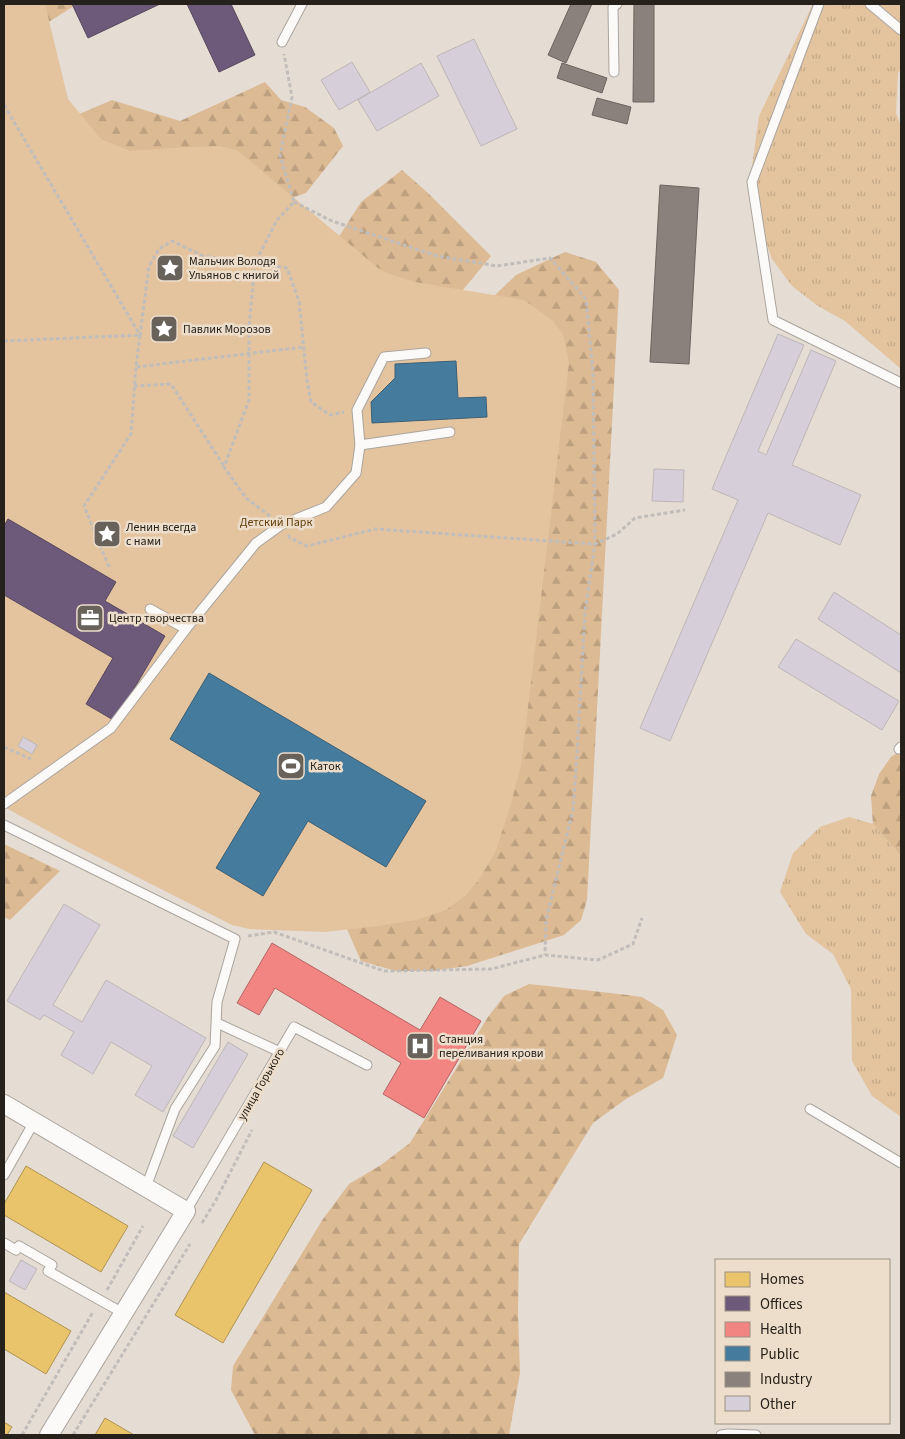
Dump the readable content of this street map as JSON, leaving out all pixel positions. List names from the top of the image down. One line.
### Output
{"streets":{"street":["улица Горького"]},"parks":["Детский Парк"],"places":{"place":["Мальчик Володя Ульянов с книгой","Павлик Морозов","Ленин всегда с нами"],"office":["Центр творчества"],"sports":["Каток"],"hospital":["Станция переливания крови"]},"legend":["Homes","Offices","Health","Public","Industry","Other"]}
